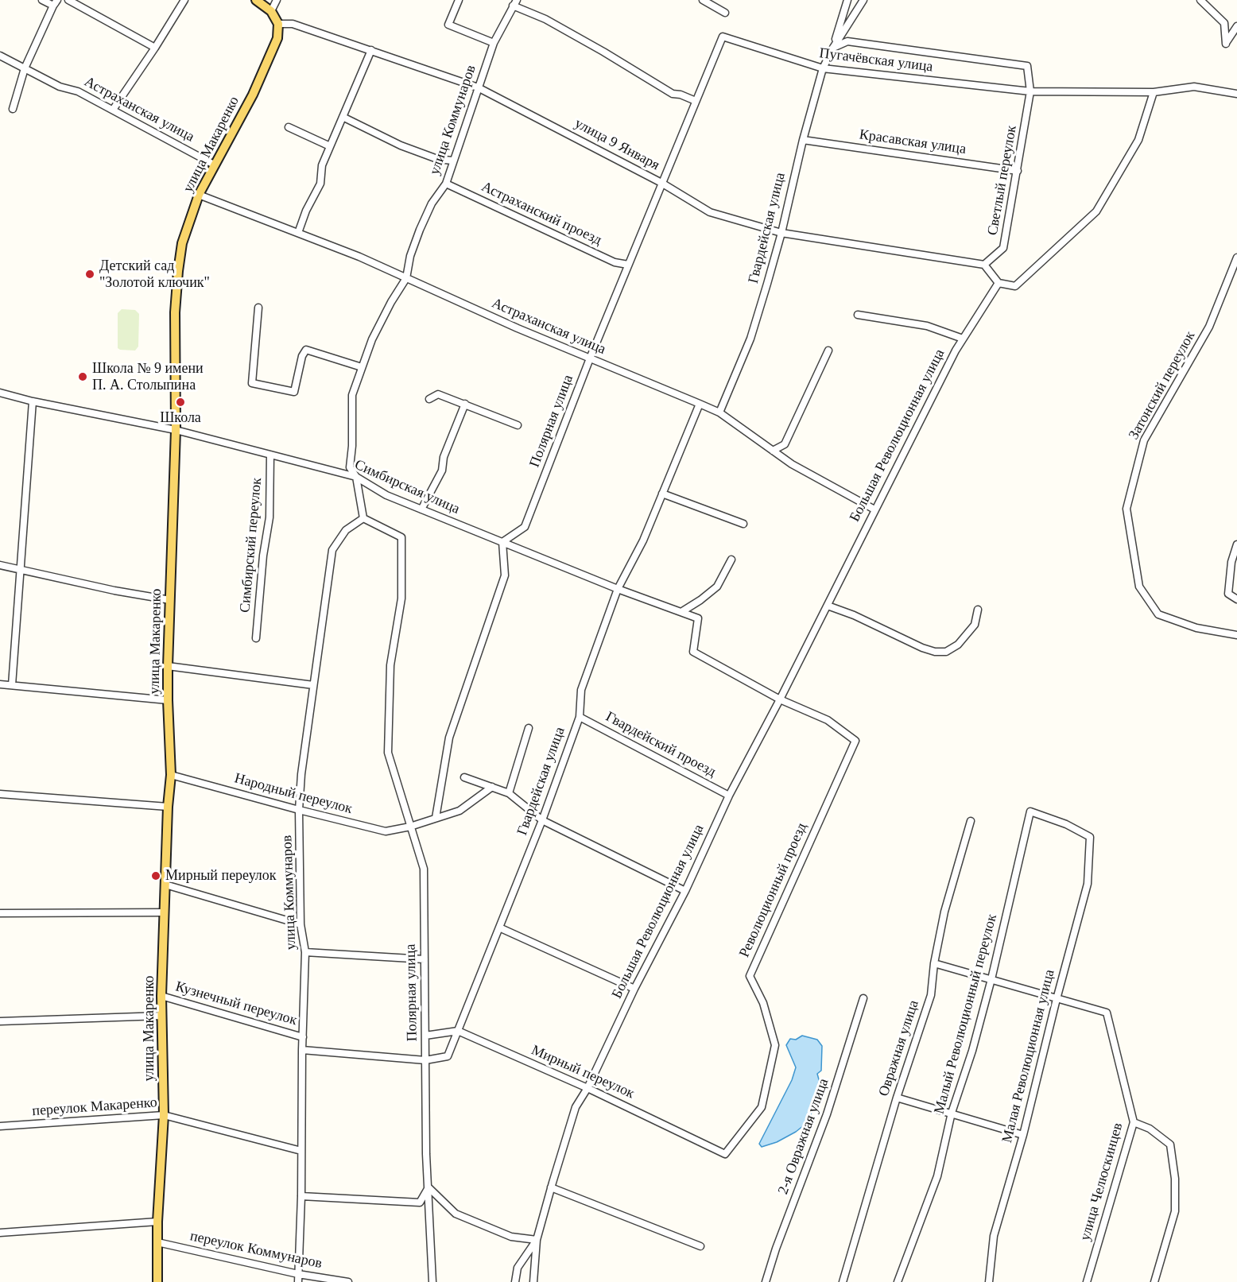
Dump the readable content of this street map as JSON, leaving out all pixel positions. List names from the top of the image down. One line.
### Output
{"streets":{"main road":["улица Макаренко"],"street":["Пугачёвская улица","Астраханская улица","улица Коммунаров","Красавская улица","улица 9 Января","Светлый переулок","Астраханский проезд","Гвардейская улица","Затонский переулок","Полярная улица","Большая Революционная улица","Симбирская улица","Симбирский переулок","Гвардейский проезд","Народный переулок","Революционный проезд","Кузнечный переулок","Малый Революционный переулок","Овражная улица","Малая Революционная улица","Мирный переулок","переулок Макаренко","2-я Овражная улица","улица Челюскинцев","переулок Коммунаров"]},"crossings":[["Пугачёвская улица","Светлый переулок"],["Пугачёвская улица","Гвардейская улица"],["Пугачёвская улица","Полярная улица"],["Астраханская улица","улица Коммунаров"],["Астраханская улица","улица Макаренко"],["Астраханская улица","Гвардейская улица"],["Астраханская улица","Полярная улица"],["Астраханская улица","Большая Революционная улица"],["улица Коммунаров","улица 9 Января"],["улица Коммунаров","Астраханский проезд"],["улица Коммунаров","Полярная улица"],["улица Коммунаров","Симбирская улица"],["улица Коммунаров","Народный переулок"],["улица Коммунаров","Кузнечный переулок"],["улица Коммунаров","переулок Макаренко"],["улица Коммунаров","переулок Коммунаров"],["Красавская улица","Светлый переулок"],["Красавская улица","Гвардейская улица"],["улица Макаренко","улица 9 Января"],["улица Макаренко","Симбирская улица"],["улица Макаренко","Народный переулок"],["улица Макаренко","Кузнечный переулок"],["улица Макаренко","переулок Макаренко"],["улица Макаренко","переулок Коммунаров"],["улица 9 Января","Светлый переулок"],["улица 9 Января","Гвардейская улица"],["улица 9 Января","Полярная улица"],["Астраханский проезд","Полярная улица"],["Гвардейская улица","Полярная улица"],["Гвардейская улица","Симбирская улица"],["Гвардейская улица","Гвардейский проезд"],["Гвардейская улица","Мирный переулок"],["Полярная улица","Симбирская улица"],["Полярная улица","Народный переулок"],["Большая Революционная улица","Симбирская улица"],["Большая Революционная улица","Гвардейский проезд"],["Большая Революционная улица","Революционный проезд"],["Большая Революционная улица","Мирный переулок"],["Симбирская улица","Симбирский переулок"],["Симбирская улица","Революционный проезд"],["Революционный проезд","Мирный переулок"],["Малый Революционный переулок","Малая Революционная улица"],["Малый Революционный переулок","улица Челюскинцев"],["Овражная улица","улица Челюскинцев"],["Малая Революционная улица","улица Челюскинцев"]],"places":["Детский сад \"Золотой ключик\"","Школа № 9 имени П. А. Столыпина","Школа","Мирный переулок"]}
